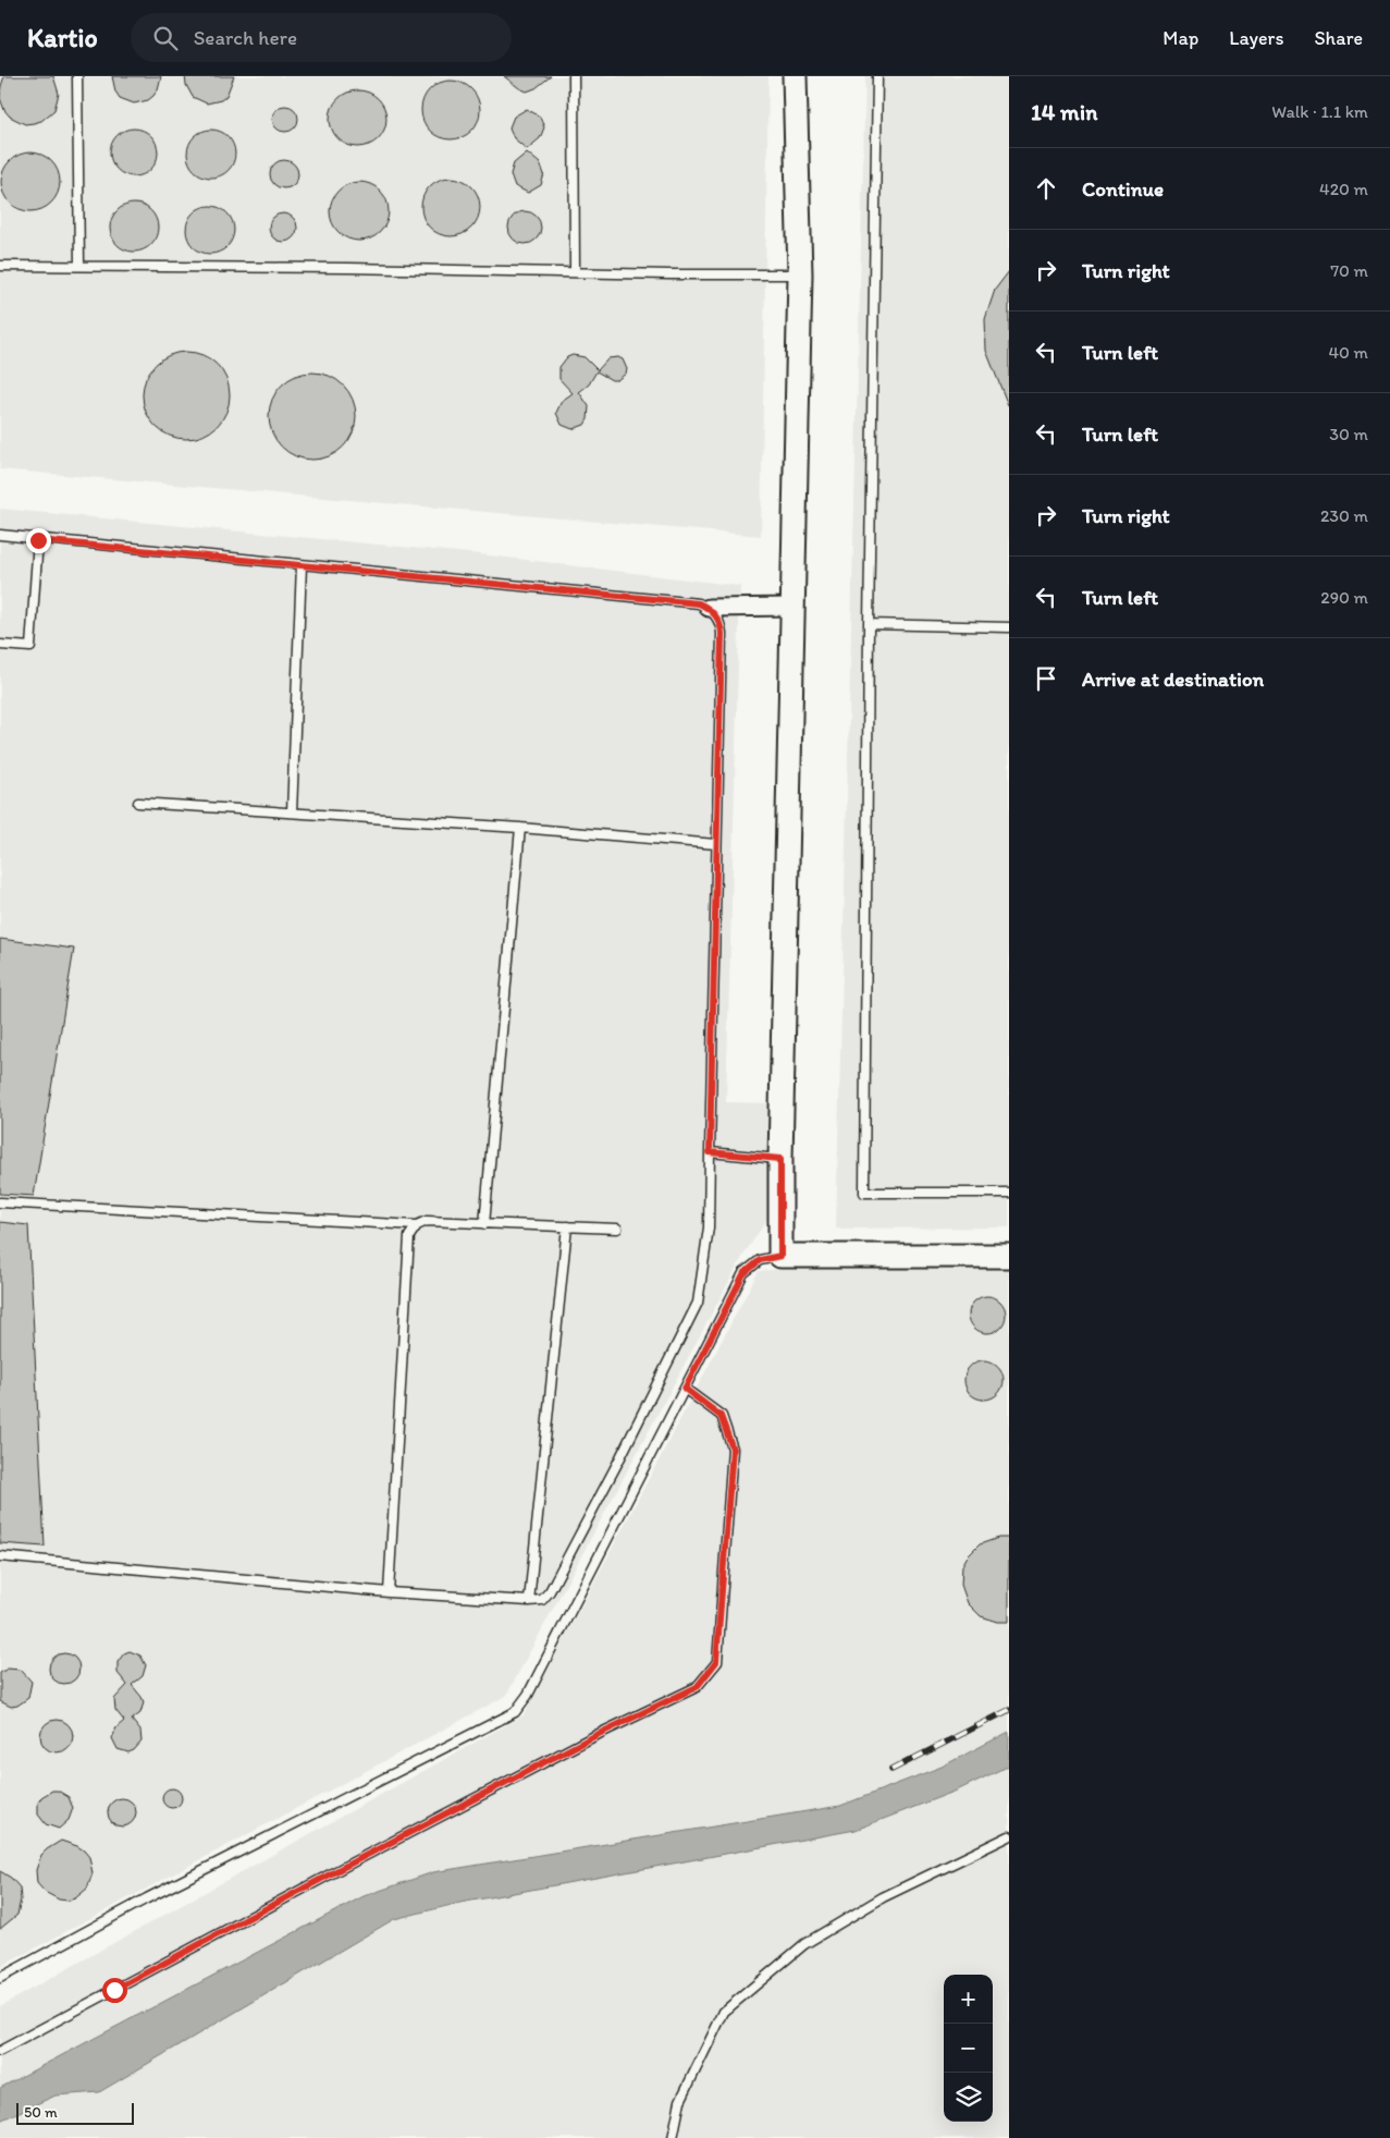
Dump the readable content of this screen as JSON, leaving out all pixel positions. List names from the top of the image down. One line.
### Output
{"scale_bar":"50 m","page":{"header":"Kartio","search":"Search here","nav":["Map","Layers","Share"],"heading":["14 min","Walk · 1.1 km"],"list":[["Continue","420 m"],["Turn right","70 m"],["Turn left","40 m"],["Turn left","30 m"],["Turn right","230 m"],["Turn left","290 m"],"Arrive at destination"],"map_buttons":["+","−"],"scale":"50 m"}}
